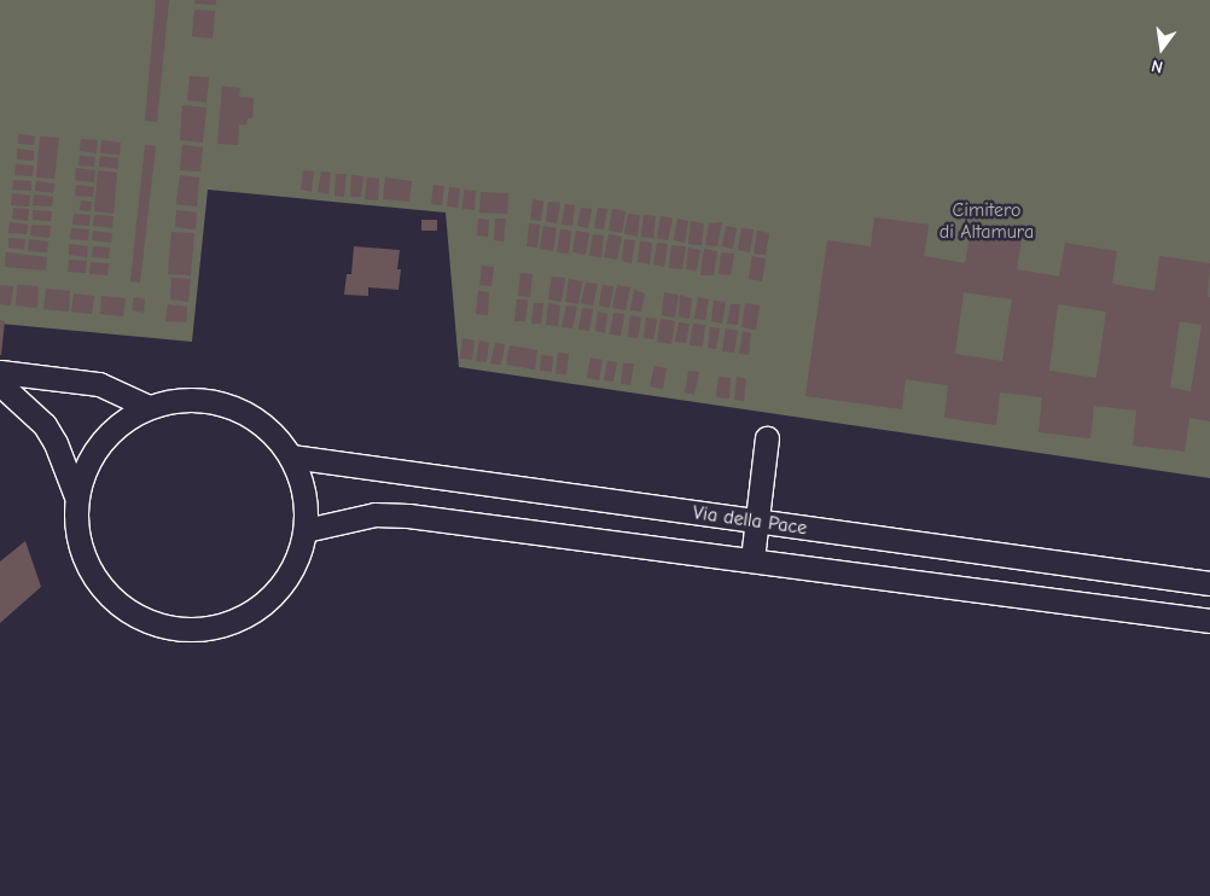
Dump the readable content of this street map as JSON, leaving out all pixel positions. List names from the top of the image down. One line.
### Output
{"streets":{"street":["Via della Pace"]},"parks":["Cimitero di Altamura"],"north":"bottom"}
